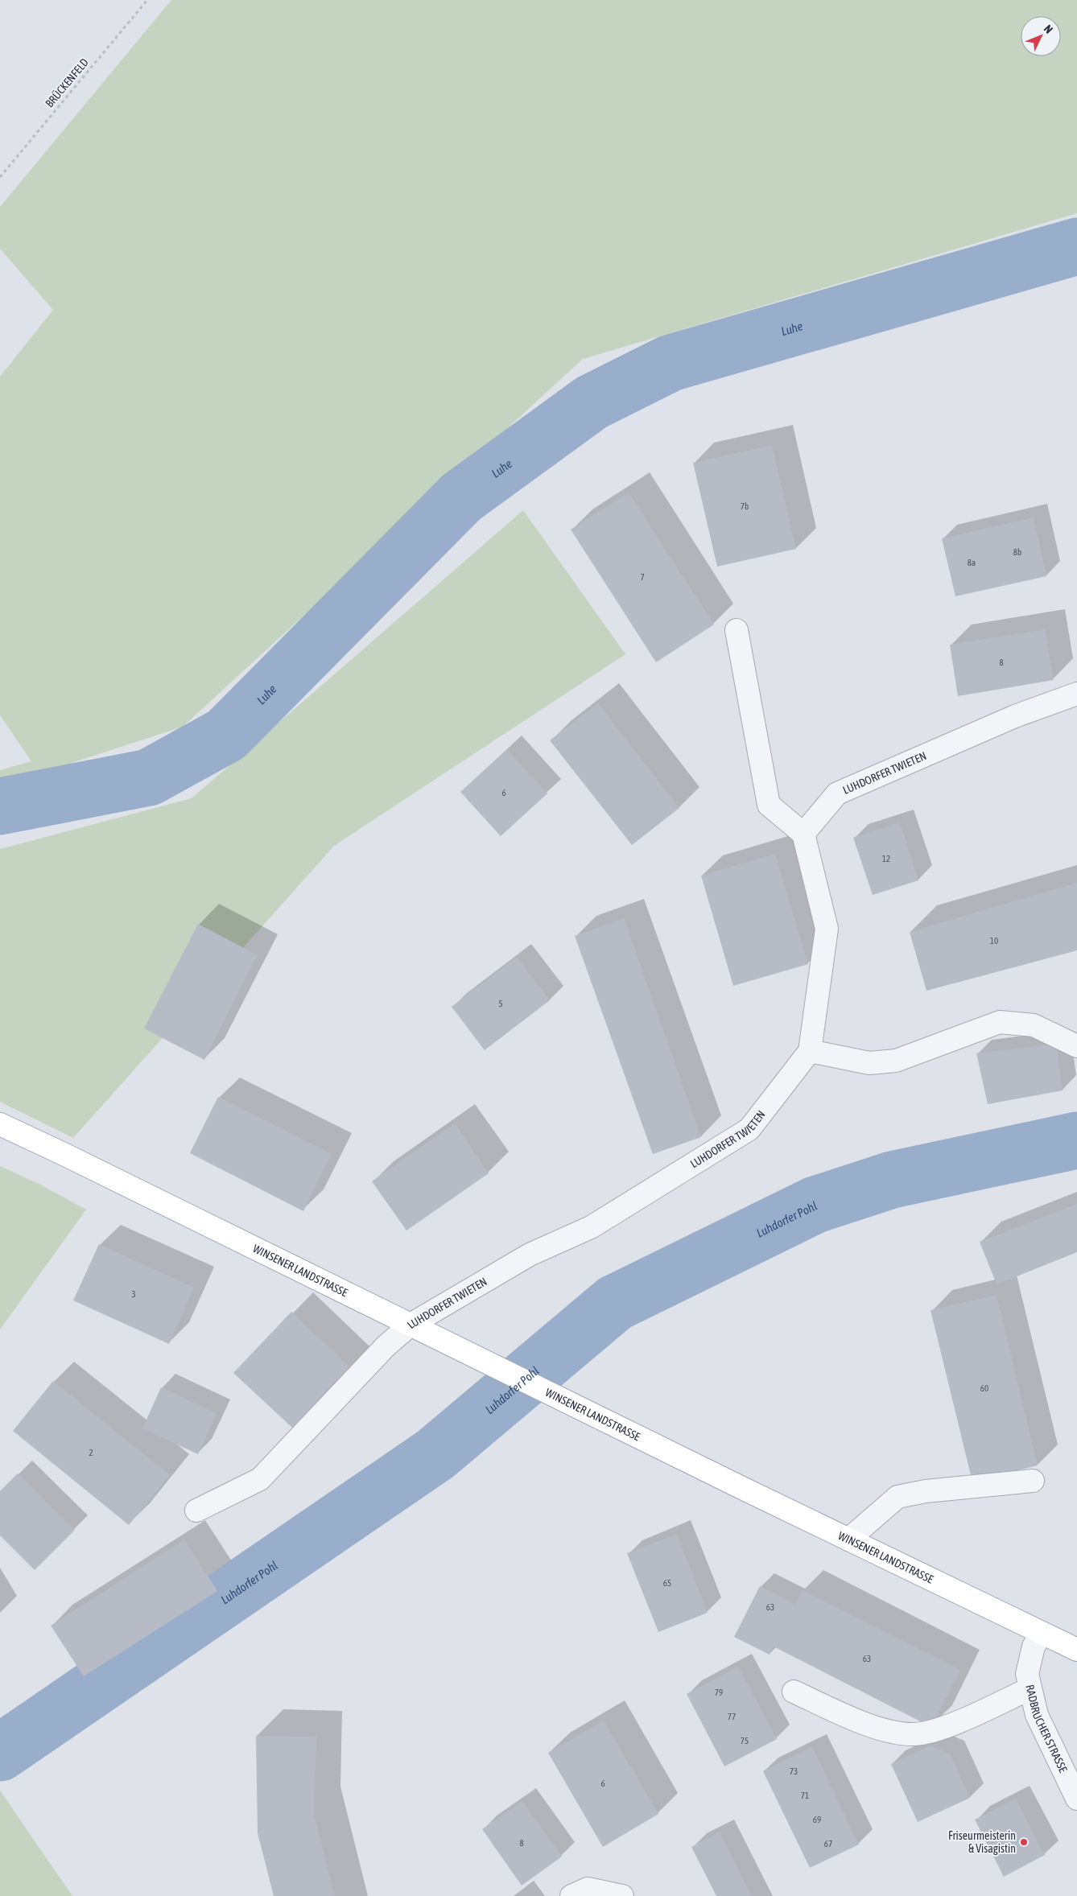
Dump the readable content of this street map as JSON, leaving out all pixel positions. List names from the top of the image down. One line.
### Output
{"streets":{"main road":["WINSENER LANDSTRASSE"],"street":["LUHDORFER TWIETEN","RADBRUCHER STRASSE"],"path":["BRÜCKENFELD"]},"crossings":[["LUHDORFER TWIETEN","WINSENER LANDSTRASSE"],["WINSENER LANDSTRASSE","RADBRUCHER STRASSE"]],"water":["Luhe","Luhdorfer Pohl"],"places":["Friseurmeisterin & Visagistin"],"house_numbers":["7b","8b","8a","7","8","6","12","10","5","3","60","2","65","63","63","79","77","75","73","6","71","69","8","67"],"north":"top right"}
